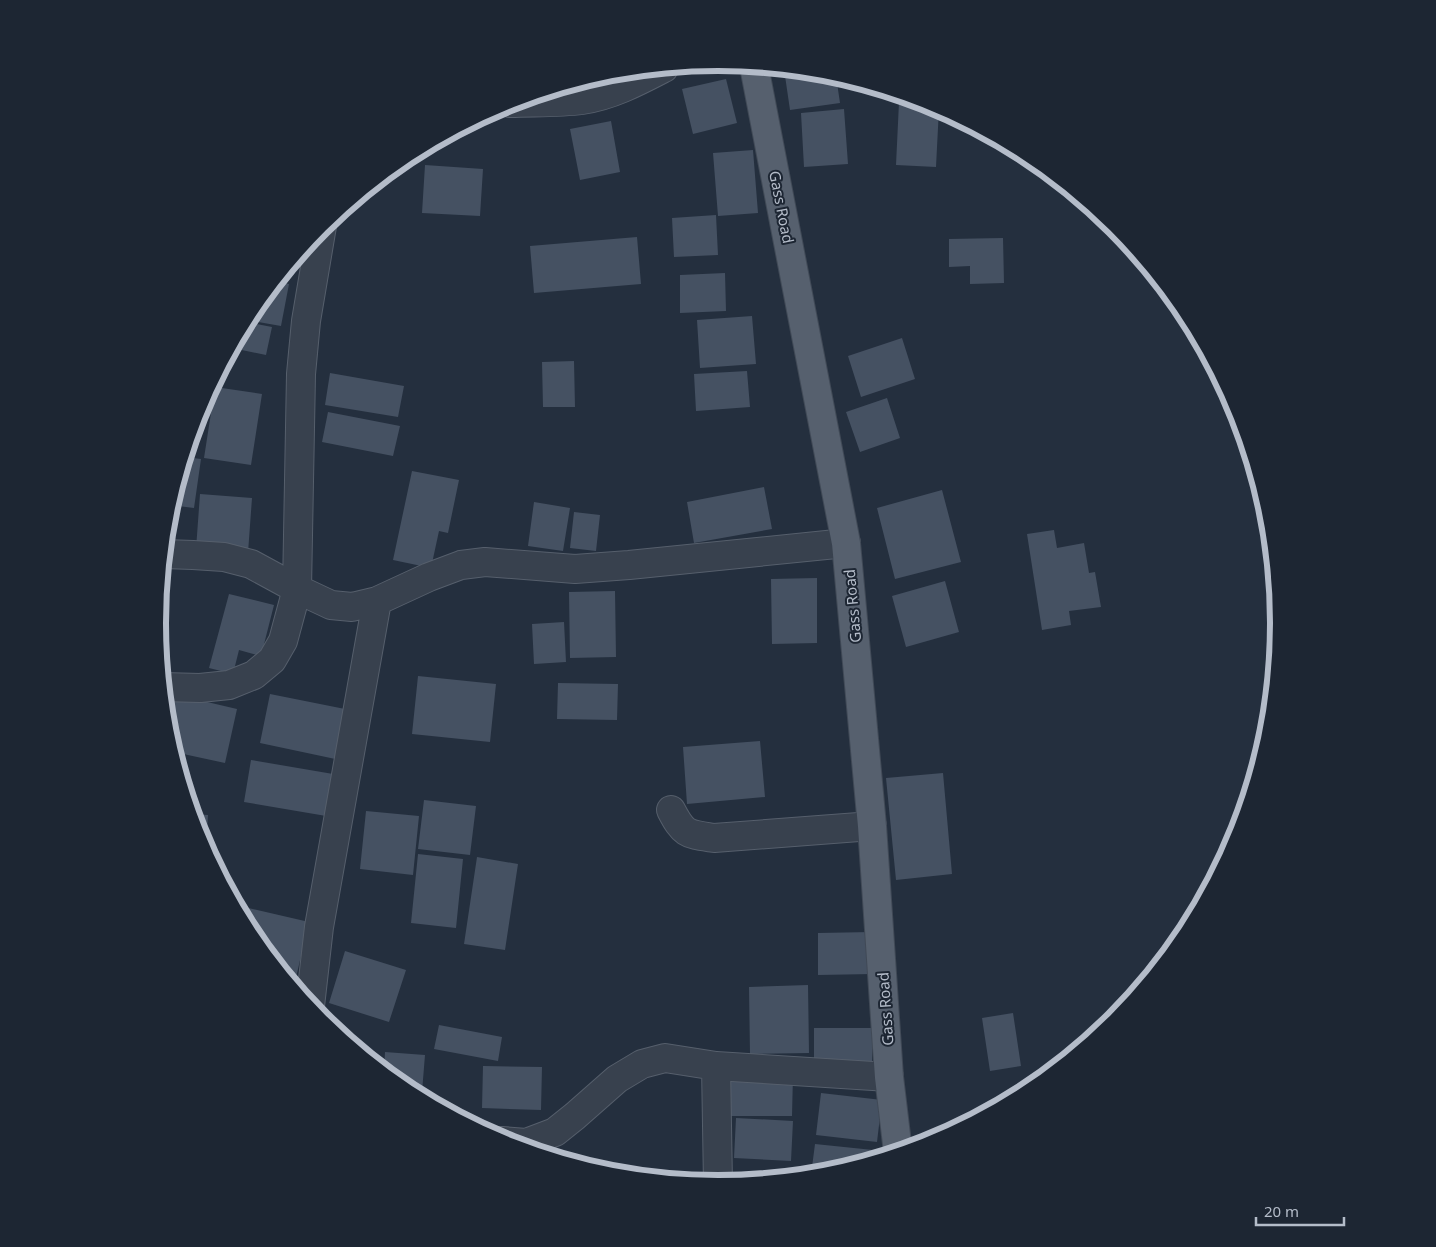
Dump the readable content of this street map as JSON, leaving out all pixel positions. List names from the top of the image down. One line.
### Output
{"streets":{"main road":["Gass Road"]},"scale_bar":"20 m"}
